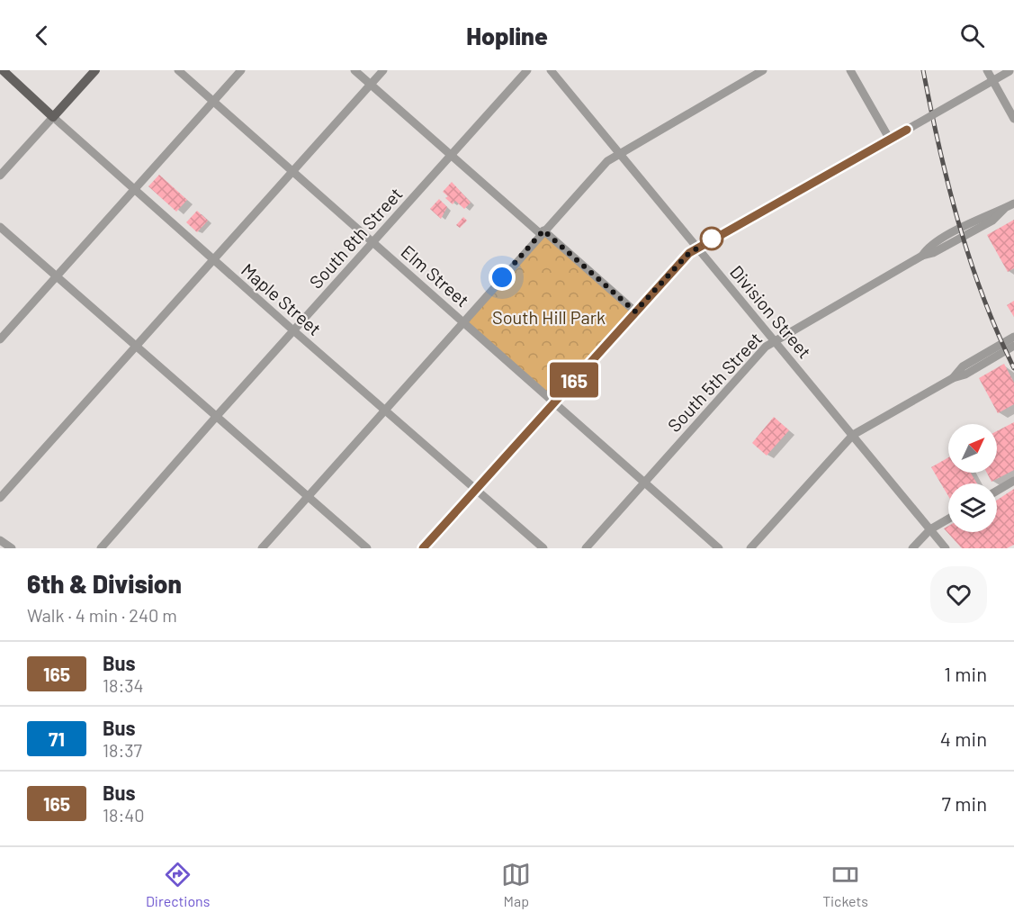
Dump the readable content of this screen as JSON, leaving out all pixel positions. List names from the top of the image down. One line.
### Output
{"streets":{"main road":["Maple Street"],"street":["South 8th Street","Elm Street","Division Street","South 5th Street"]},"crossings":[["South 8th Street","Elm Street"],["South 8th Street","Maple Street"],["Elm Street","South 5th Street"],["Division Street","South 5th Street"]],"parks":["South Hill Park"],"lines":["bus line 165"],"north":"top right","page":{"header":"Hopline","on_map":"165","heading":["6th & Division","Walk · 4 min · 240 m"],"list":[{"mark":"165","name":"Bus","note":"18:34","value":"1 min"},{"mark":"71","name":"Bus","note":"18:37","value":"4 min"},{"mark":"165","name":"Bus","note":"18:40","value":"7 min"}],"tabs":["Directions","Map","Tickets"]}}
